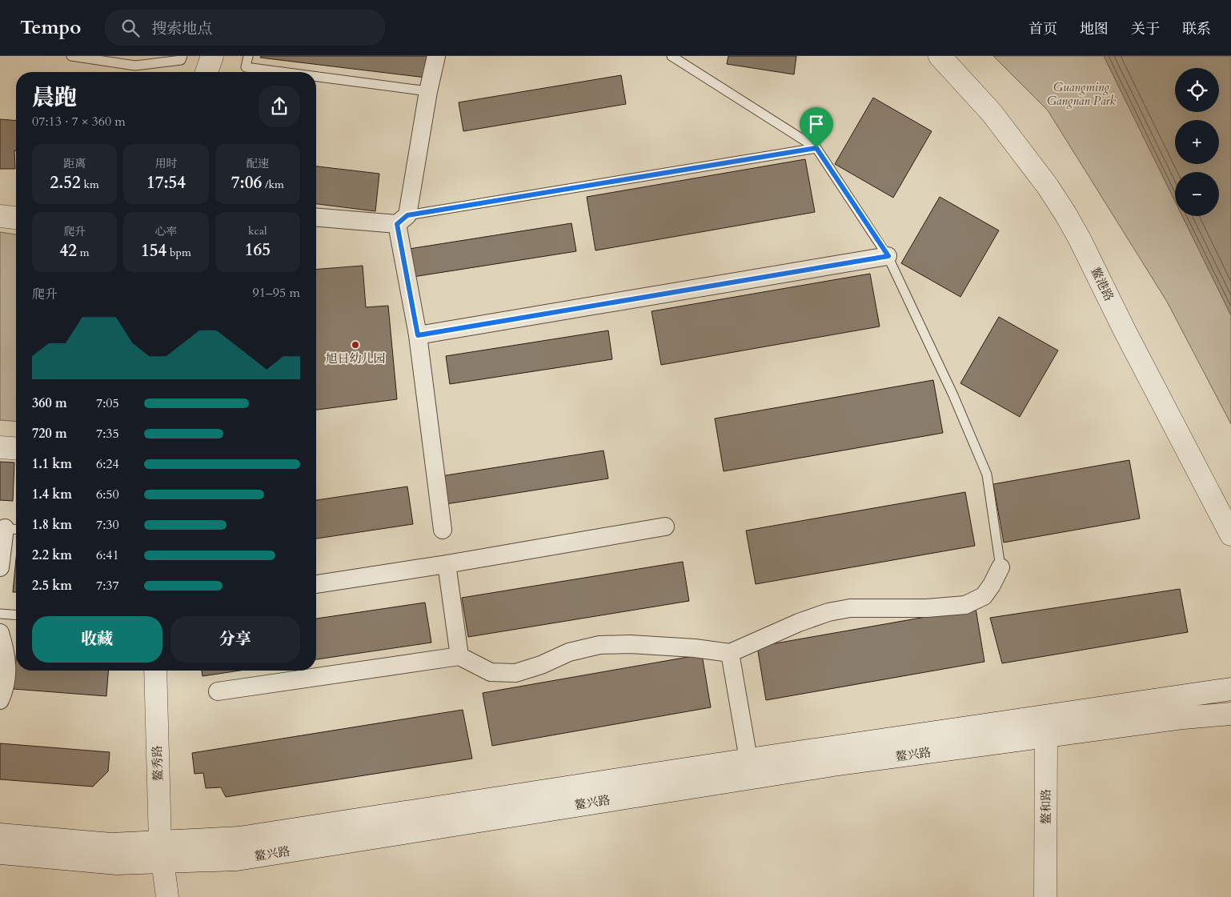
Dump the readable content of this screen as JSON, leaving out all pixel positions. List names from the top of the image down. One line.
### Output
{"streets":{"main road":["鳌港路","鳌兴路","鳌秀路","鳌和路"]},"crossings":[["鳌兴路","鳌秀路"],["鳌兴路","鳌和路"]],"parks":["Guangming Gangnan Park"],"places":["旭日幼儿园"],"page":{"header":"Tempo","search":"搜索地点","nav":["首页","地图","关于","联系"],"map_buttons":["+","−"],"heading":["晨跑","07:13 · 7 × 360 m"],"stats":[["距离","2.52 km"],["用时","17:54"],["配速","7:06 /km"],["爬升","42 m"],["心率","154 bpm"],["kcal","165"]],"chart":["爬升","91–95 m"],"list":[{"name":"360 m","note":"7:05"},{"name":"720 m","note":"7:35"},{"name":"1.1 km","note":"6:24"},{"name":"1.4 km","note":"6:50"},{"name":"1.8 km","note":"7:30"},{"name":"2.2 km","note":"6:41"},{"name":"2.5 km","note":"7:37"}],"buttons":["收藏","分享"]}}
